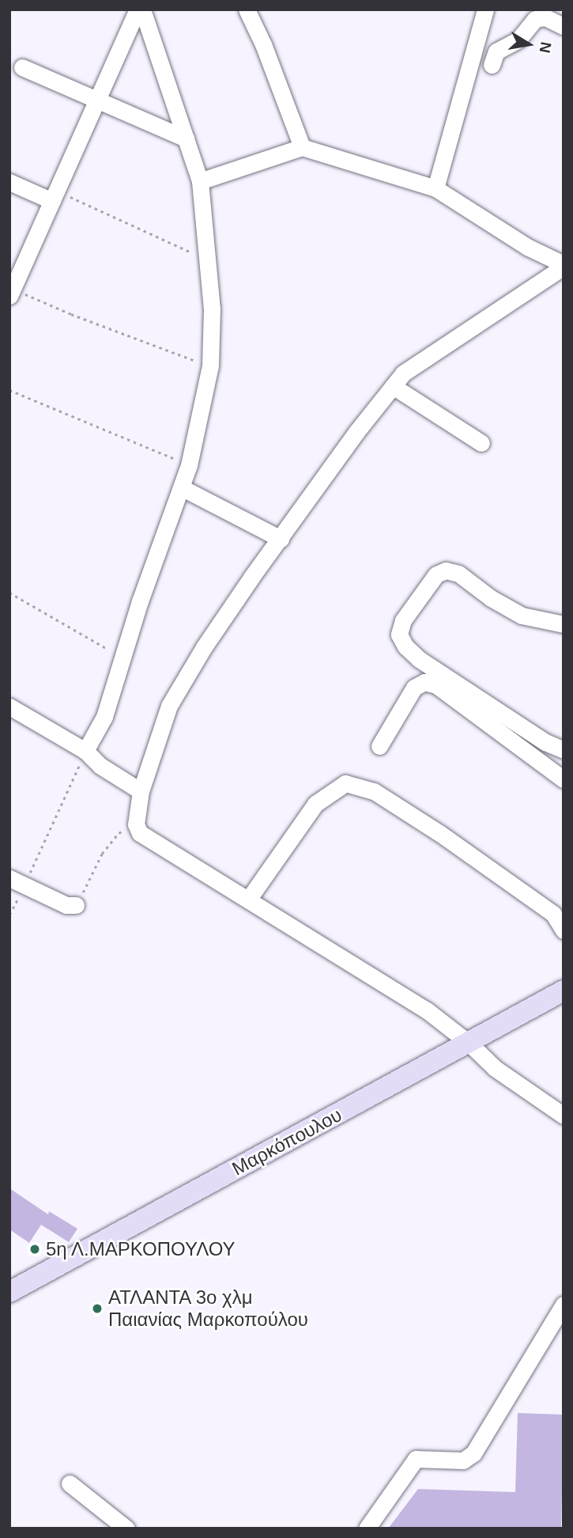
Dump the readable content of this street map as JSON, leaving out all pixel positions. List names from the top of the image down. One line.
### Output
{"streets":{"main road":["Μαρκόπουλου"]},"places":["5η Λ.ΜΑΡΚΟΠΟΥΛΟΥ","ΑΤΛΑΝΤΑ 3ο χλμ Παιανίας Μαρκοπούλου"],"north":"right"}
